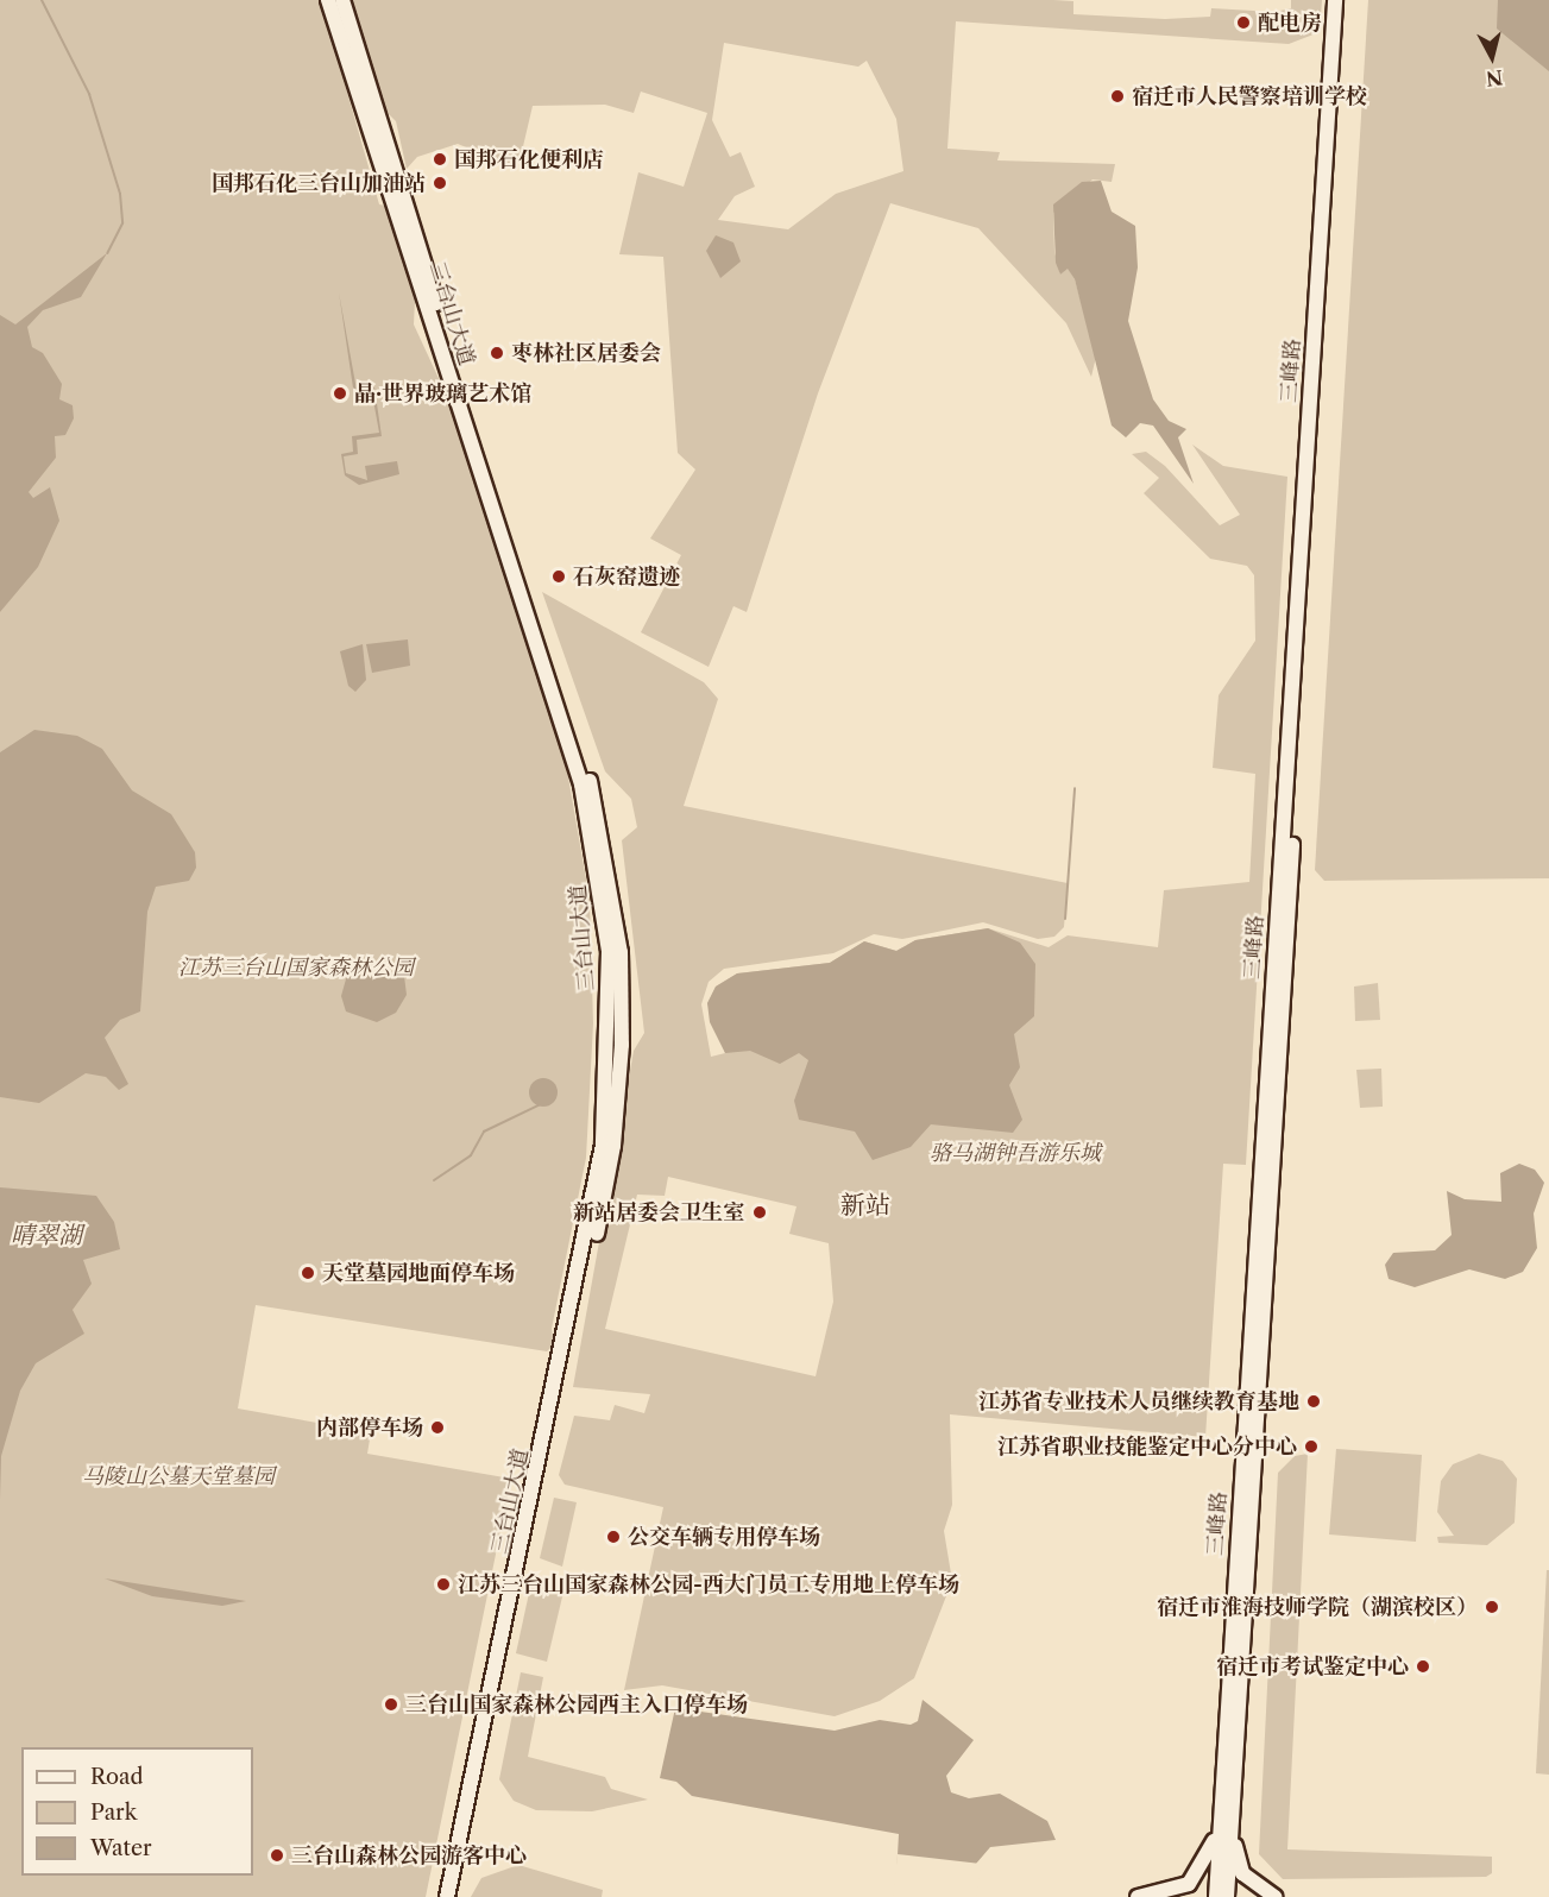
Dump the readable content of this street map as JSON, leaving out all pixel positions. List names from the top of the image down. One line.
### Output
{"streets":{"main road":["三台山大道","三峰路"]},"districts":["新站"],"water":["晴翠湖"],"parks":["江苏三台山国家森林公园","骆马湖钟吾游乐城","马陵山公墓天堂墓园"],"places":["配电房","宿迁市人民警察培训学校","国邦石化便利店","国邦石化三台山加油站","枣林社区居委会","晶·世界玻璃艺术馆","石灰窑遗迹","新站居委会卫生室","天堂墓园地面停车场","江苏省专业技术人员继续教育基地","内部停车场","江苏省职业技能鉴定中心分中心","公交车辆专用停车场","江苏三台山国家森林公园-西大门员工专用地上停车场","宿迁市淮海技师学院（湖滨校区）","宿迁市考试鉴定中心","三台山国家森林公园西主入口停车场","三台山森林公园游客中心"],"legend":["Road","Park","Water"],"north":"bottom"}
